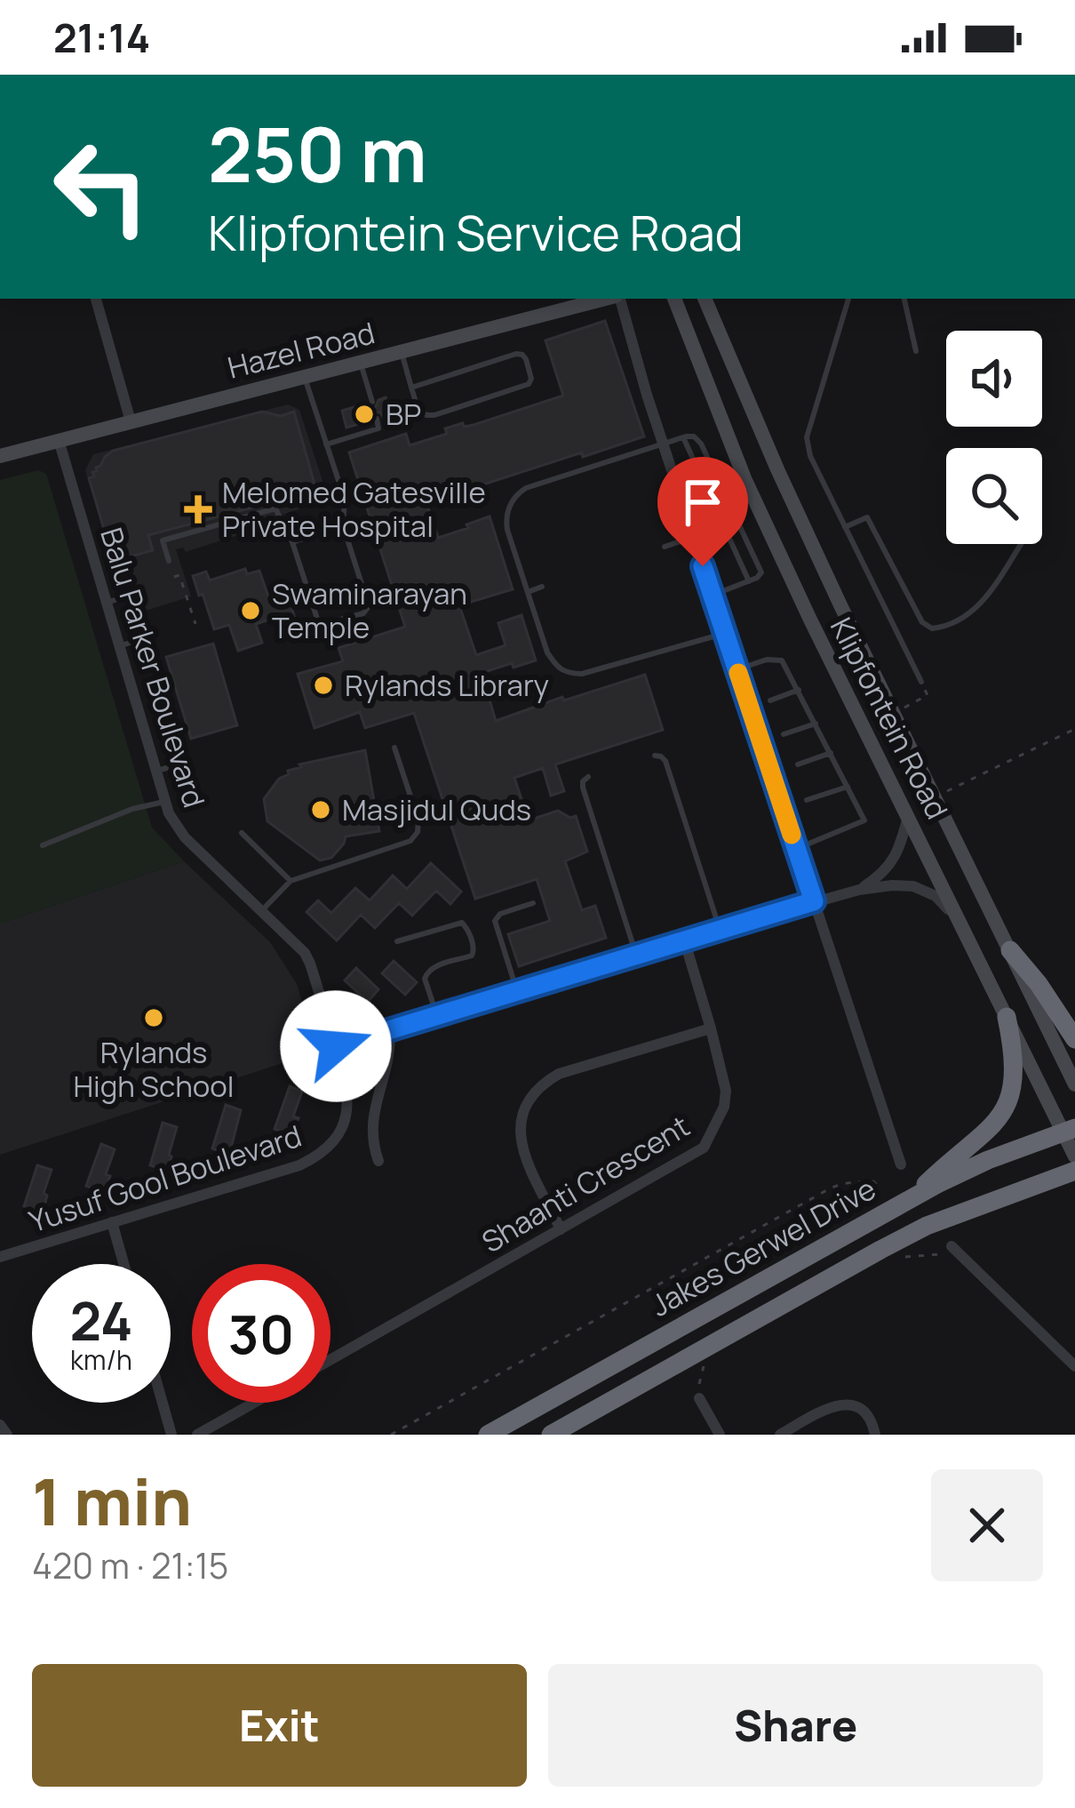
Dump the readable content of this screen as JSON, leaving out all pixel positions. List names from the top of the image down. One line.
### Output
{"streets":{"highway":["Jakes Gerwel Drive"],"main road":["Hazel Road","Klipfontein Road"],"street":["Balu Parker Boulevard","Yusuf Gool Boulevard","Shaanti Crescent"]},"crossings":[["Hazel Road","Balu Parker Boulevard"],["Balu Parker Boulevard","Yusuf Gool Boulevard"],["Klipfontein Road","Jakes Gerwel Drive"]],"places":{"other":["BP","Swaminarayan Temple","Rylands Library","Masjidul Quds","Rylands High School"],"health":["Melomed Gatesville Private Hospital"]},"page":{"status":"21:14","turn":["250 m","Klipfontein Service Road"],"speed":"24 km/h","limit":"30","heading":["1 min","420 m · 21:15"],"buttons":["Exit","Share"]}}
